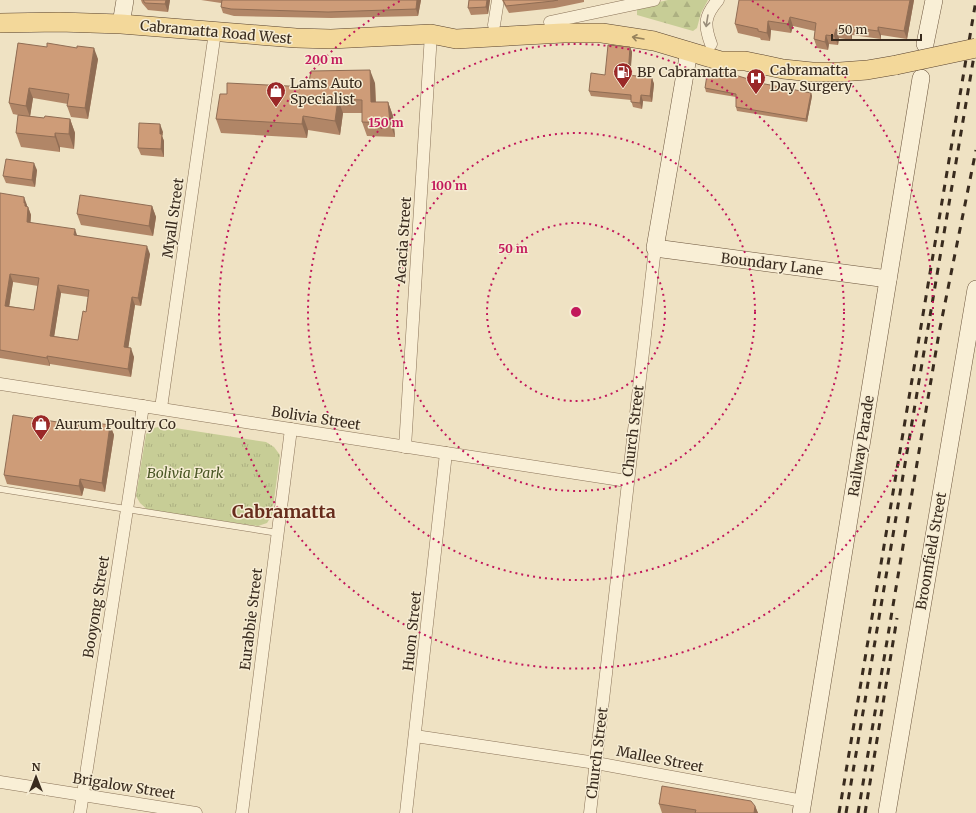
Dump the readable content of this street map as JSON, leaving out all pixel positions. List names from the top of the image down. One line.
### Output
{"streets":{"main road":["Cabramatta Road West"],"street":["Myall Street","Acacia Street","Boundary Lane","Bolivia Street","Church Street","Railway Parade","Broomfield Street","Booyong Street","Eurabbie Street","Huon Street","Mallee Street","Brigalow Street"]},"crossings":[["Cabramatta Road West","Myall Street"],["Cabramatta Road West","Acacia Street"],["Cabramatta Road West","Church Street"],["Myall Street","Bolivia Street"],["Acacia Street","Bolivia Street"],["Boundary Lane","Church Street"],["Boundary Lane","Railway Parade"],["Bolivia Street","Church Street"],["Bolivia Street","Booyong Street"],["Bolivia Street","Eurabbie Street"],["Bolivia Street","Huon Street"],["Church Street","Mallee Street"],["Railway Parade","Mallee Street"],["Booyong Street","Brigalow Street"],["Huon Street","Mallee Street"]],"districts":["Cabramatta"],"parks":["Bolivia Park"],"places":{"fuel station":["BP Cabramatta"],"hospital":["Cabramatta Day Surgery"],"shop":["Lams Auto Specialist","Aurum Poultry Co"]},"scale_bar":"50 m","north":"top","rings":["200 m","150 m","100 m","50 m"]}
